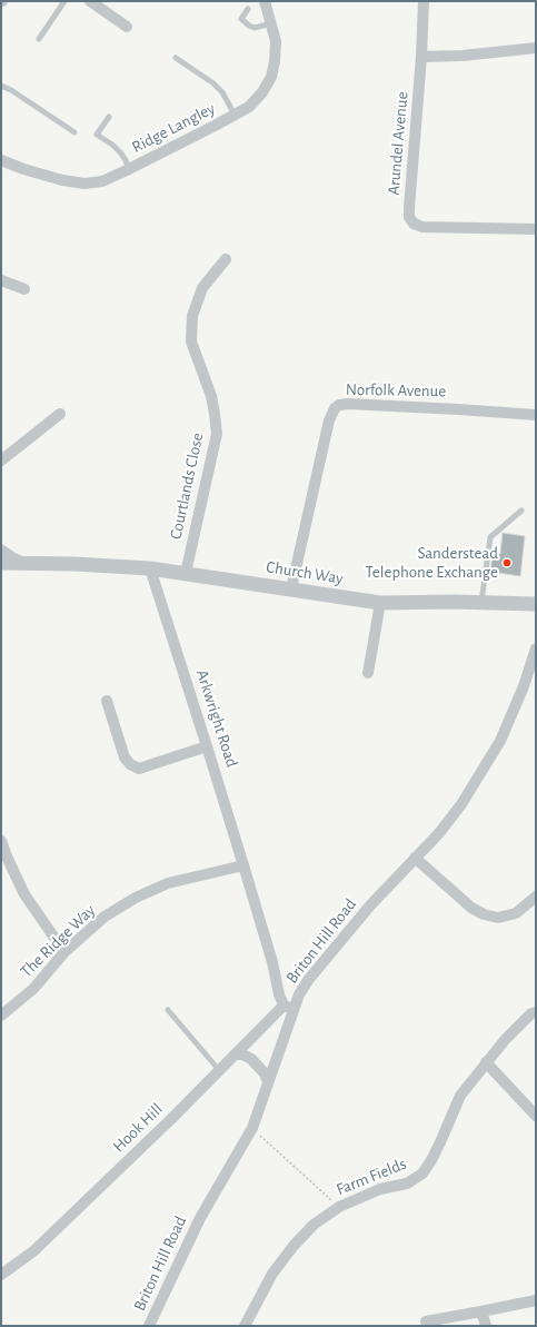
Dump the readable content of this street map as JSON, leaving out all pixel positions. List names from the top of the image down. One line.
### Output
{"streets":{"street":["Ridge Langley","Arundel Avenue","Norfolk Avenue","Courtlands Close","Church Way","Arkwright Road","The Ridge Way","Briton Hill Road","Hook Hill","Farm Fields"]},"crossings":[["Norfolk Avenue","Church Way"],["Courtlands Close","Church Way"],["Church Way","Arkwright Road"],["Arkwright Road","The Ridge Way"],["Arkwright Road","Briton Hill Road"],["Arkwright Road","Hook Hill"],["Briton Hill Road","Hook Hill"]],"places":["Sanderstead Telephone Exchange"]}
